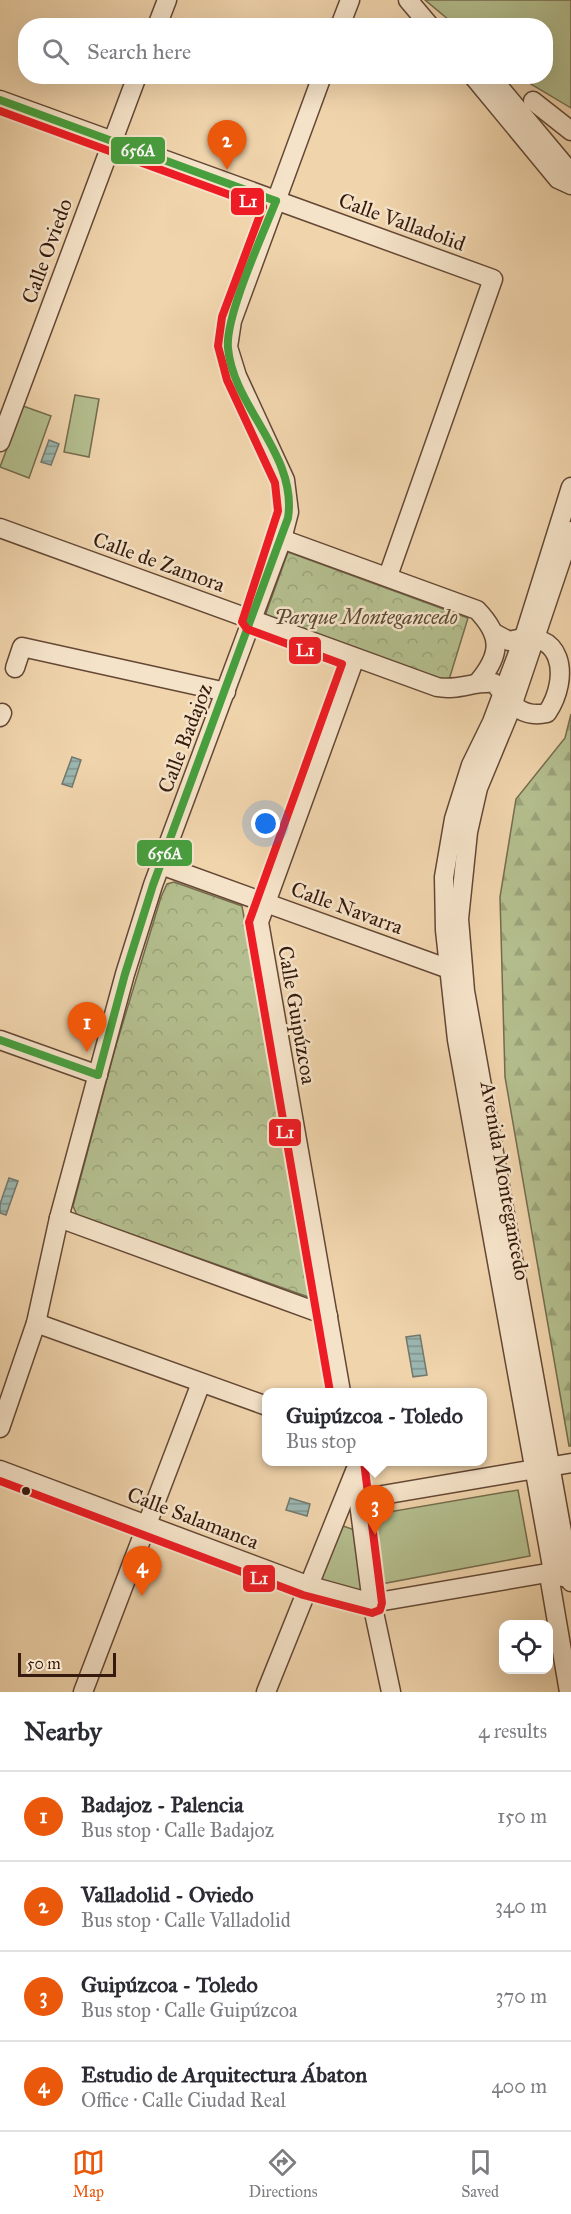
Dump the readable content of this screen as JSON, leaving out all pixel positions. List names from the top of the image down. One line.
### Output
{"streets":{"street":["Calle Valladolid","Calle Oviedo","Calle de Zamora","Calle Badajoz","Calle Navarra","Calle Guipúzcoa","Avenida Montegancedo","Calle Salamanca"]},"crossings":[["Calle Valladolid","Calle Oviedo"],["Calle Valladolid","Calle Badajoz"],["Calle de Zamora","Calle Badajoz"],["Calle de Zamora","Calle Guipúzcoa"],["Calle Badajoz","Calle Navarra"],["Calle Navarra","Calle Guipúzcoa"],["Calle Navarra","Avenida Montegancedo"]],"parks":["Parque Montegancedo"],"lines":["transit line 656A","transit line L1"],"scale_bar":"50 m","page":{"search":"Search here","pins":["2","1","3","4"],"popup":["Guipúzcoa - Toledo","Bus stop"],"scale":"50 m","heading":["Nearby","4 results"],"list":[{"mark":"1","name":"Badajoz - Palencia","note":"Bus stop · Calle Badajoz","value":"150 m"},{"mark":"2","name":"Valladolid - Oviedo","note":"Bus stop · Calle Valladolid","value":"340 m"},{"mark":"3","name":"Guipúzcoa - Toledo","note":"Bus stop · Calle Guipúzcoa","value":"370 m"},{"mark":"4","name":"Estudio de Arquitectura Ábaton","note":"Office · Calle Ciudad Real","value":"400 m"}],"nav":["Map","Directions","Saved"]}}
